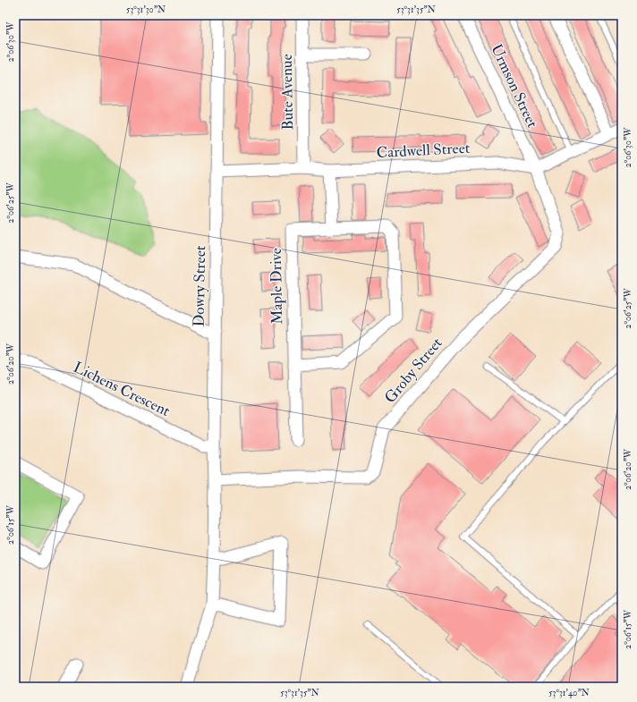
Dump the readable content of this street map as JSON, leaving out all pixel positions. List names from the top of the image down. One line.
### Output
{"streets":{"street":["Urmson Street","Bute Avenue","Cardwell Street","Dowry Street","Maple Drive","Groby Street","Lichens Crescent"]},"crossings":[["Urmson Street","Cardwell Street"],["Urmson Street","Groby Street"],["Bute Avenue","Cardwell Street"],["Cardwell Street","Dowry Street"],["Cardwell Street","Groby Street"],["Dowry Street","Groby Street"],["Dowry Street","Lichens Crescent"]],"coordinates":["53°31'30\"N","53°31'35\"N","2°06'30\"W","2°06'25\"W","2°06'20\"W","2°06'15\"W","53°31'40\"N"]}
